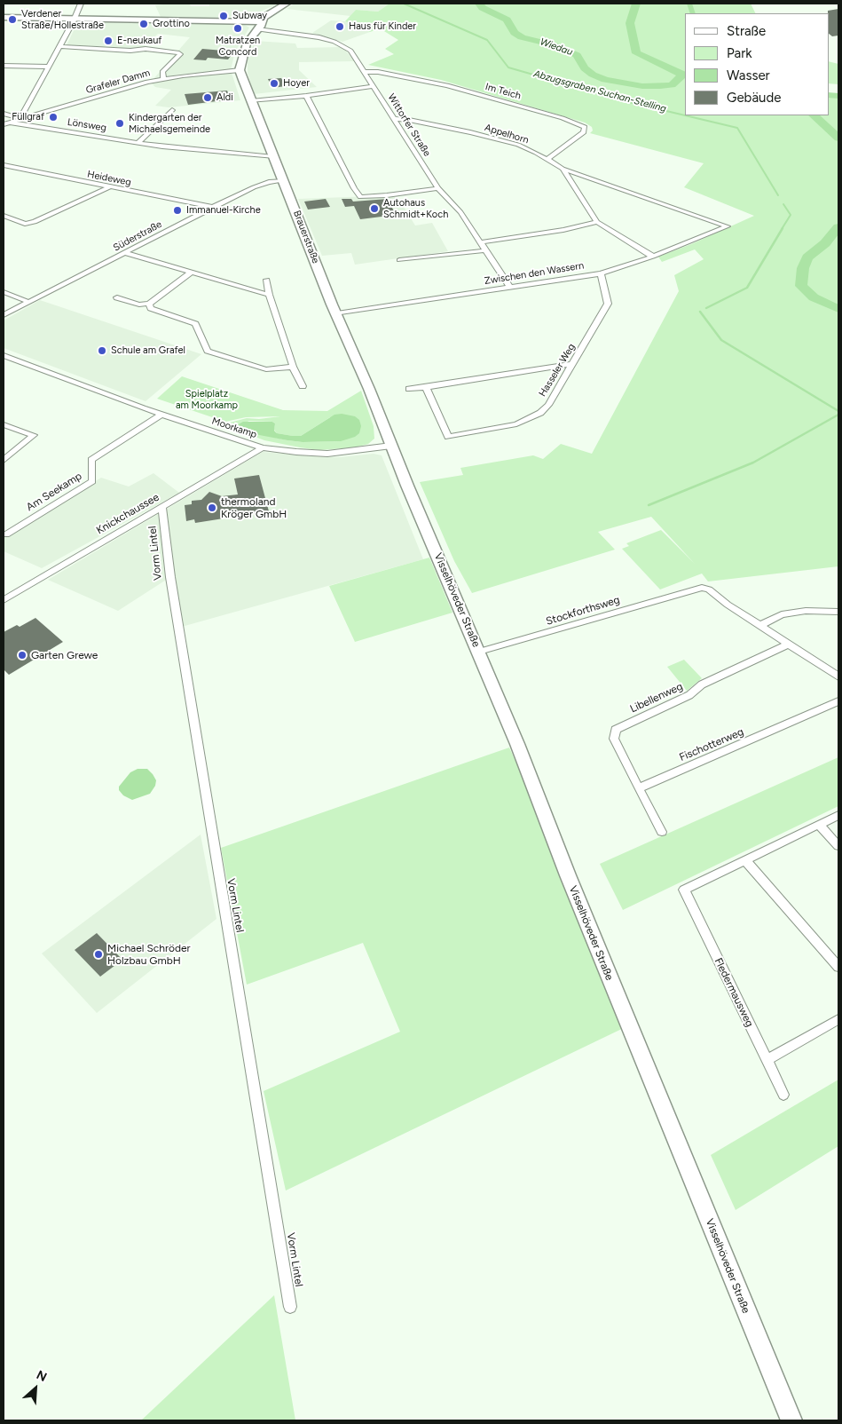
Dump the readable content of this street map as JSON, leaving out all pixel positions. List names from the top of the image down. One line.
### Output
{"streets":{"main road":["Brauerstraße","Visselhöveder Straße"],"street":["Grafeler Damm","Im Teich","Lönsweg","Wittorfer Straße","Appelhorn","Heideweg","Süderstraße","Zwischen den Wassern","Hasseler Weg","Moorkamp","Am Seekamp","Knickchaussee","Vorm Lintel","Stockforthsweg","Libellenweg","Fischotterweg","Fledermausweg"]},"crossings":[["Grafeler Damm","Lönsweg"],["Grafeler Damm","Brauerstraße"],["Im Teich","Wittorfer Straße"],["Im Teich","Appelhorn"],["Lönsweg","Brauerstraße"],["Wittorfer Straße","Appelhorn"],["Wittorfer Straße","Zwischen den Wassern"],["Appelhorn","Zwischen den Wassern"],["Heideweg","Süderstraße"],["Süderstraße","Brauerstraße"],["Brauerstraße","Zwischen den Wassern"],["Brauerstraße","Moorkamp"],["Brauerstraße","Visselhöveder Straße"],["Zwischen den Wassern","Hasseler Weg"],["Moorkamp","Am Seekamp"],["Moorkamp","Knickchaussee"],["Moorkamp","Visselhöveder Straße"],["Knickchaussee","Vorm Lintel"],["Visselhöveder Straße","Stockforthsweg"],["Libellenweg","Fischotterweg"]],"water":["Wiedau","Abzugsgraben Suchan-Stelling"],"parks":["Spielplatz am Moorkamp"],"places":["Subway","Verdener Straße/Hollestraße","Grottino","Haus für Kinder","Matratzen Concord","E-neukauf","Hoyer","Aldi","Füllgraf","Kindergarten der Michaelsgemeinde","Autohaus Schmidt+Koch","Immanuel-Kirche","Schule am Grafel","thermoland Kröger GmbH","Garten Grewe","Michael Schröder Holzbau GmbH"],"legend":["Straße","Park","Wasser","Gebäude"],"north":"top right"}
